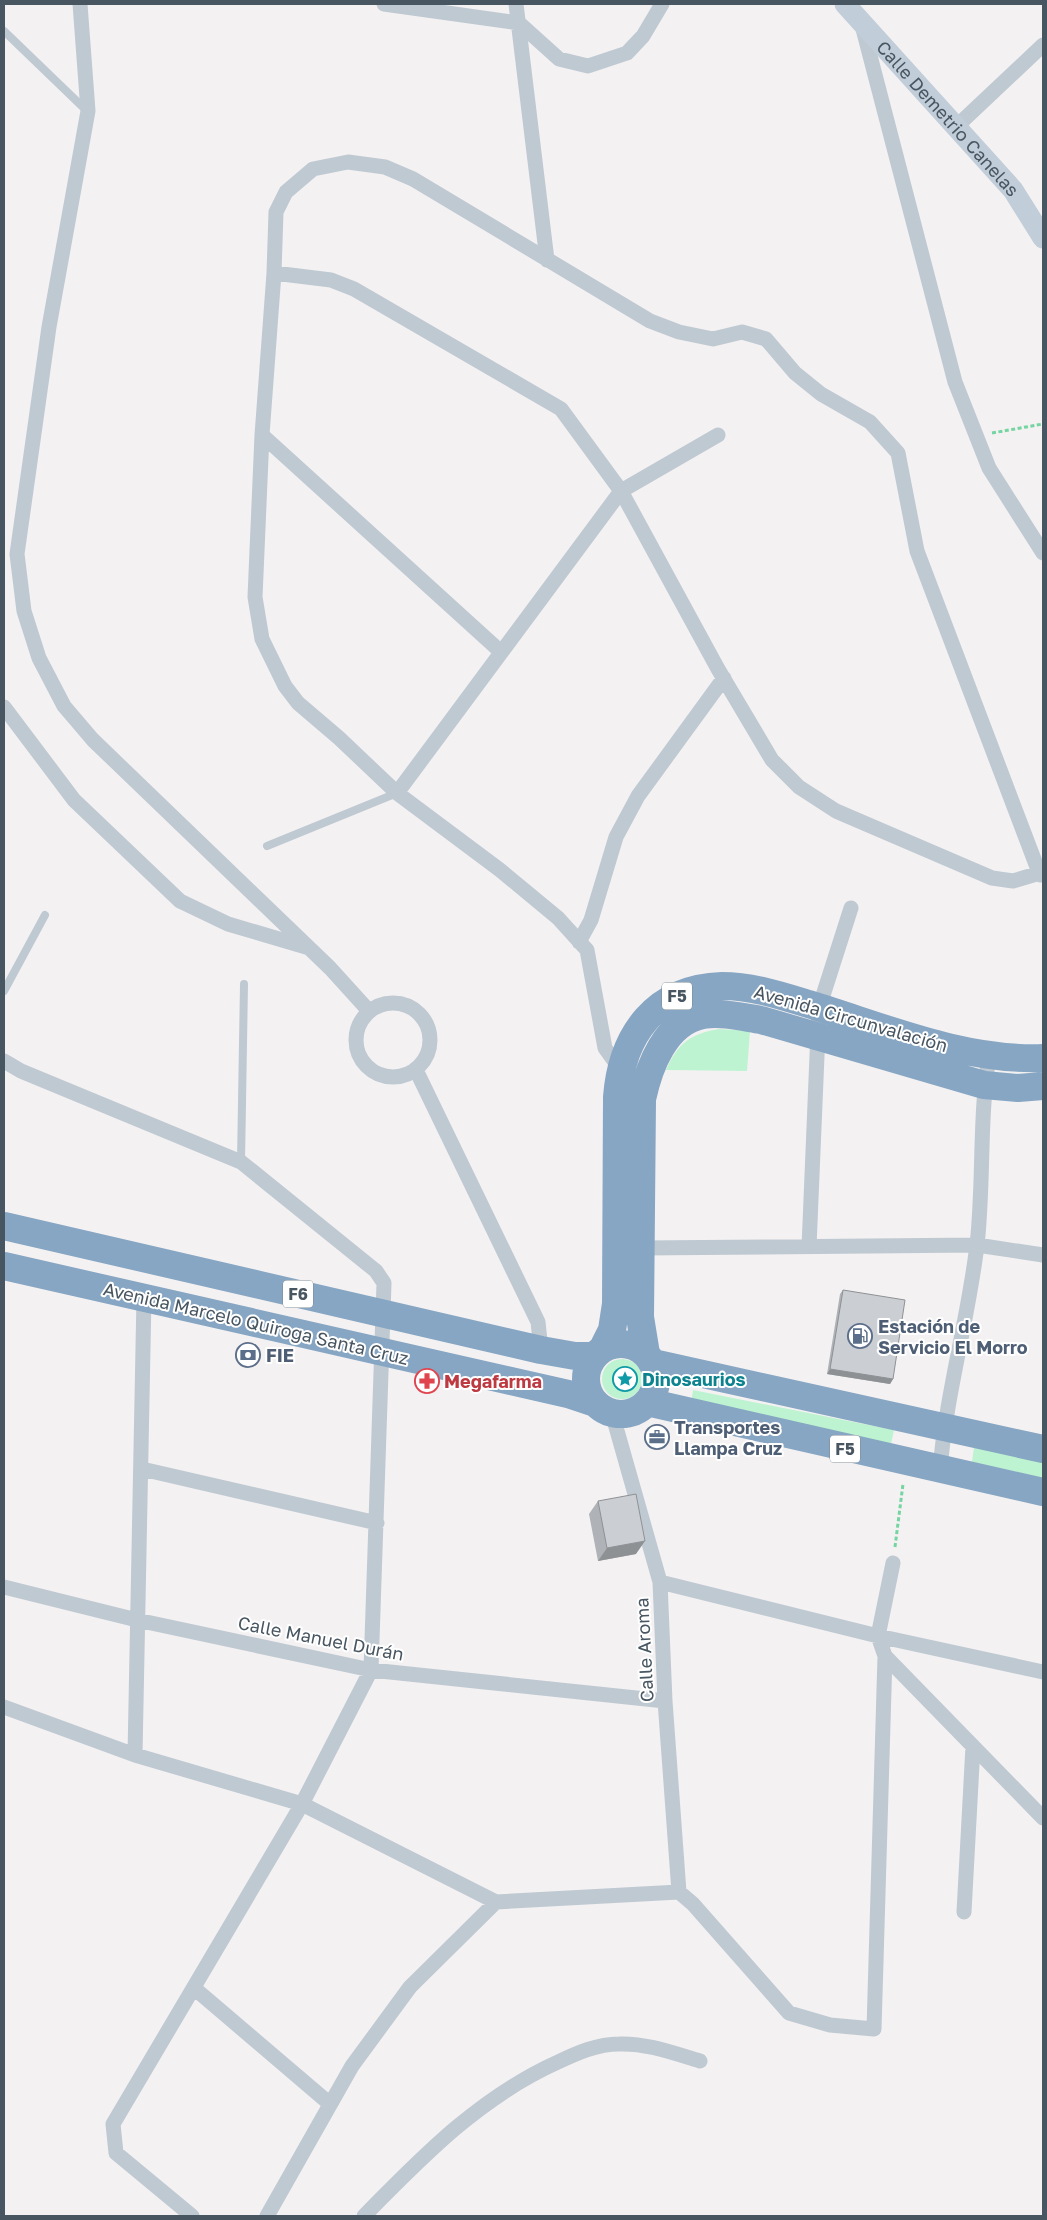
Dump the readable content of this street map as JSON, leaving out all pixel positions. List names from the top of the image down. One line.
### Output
{"streets":{"highway":["F5","Avenida Circunvalación","F6","Avenida Marcelo Quiroga Santa Cruz"],"street":["Calle Demetrio Canelas","Calle Manuel Durán","Calle Aroma"]},"crossings":[["F5","Avenida Circunvalación"],["F5","F6"],["F5","Avenida Marcelo Quiroga Santa Cruz"],["F5","Calle Aroma"],["Avenida Circunvalación","F6"],["Avenida Circunvalación","Avenida Marcelo Quiroga Santa Cruz"],["Avenida Circunvalación","Calle Aroma"],["F6","Avenida Marcelo Quiroga Santa Cruz"],["F6","Calle Aroma"],["Avenida Marcelo Quiroga Santa Cruz","Calle Aroma"],["Calle Manuel Durán","Calle Aroma"]],"places":{"fuel station":["Estación de Servicio El Morro"],"bank":["FIE"],"place":["Dinosaurios"],"pharmacy":["Megafarma"],"office":["Transportes Llampa Cruz"]}}
